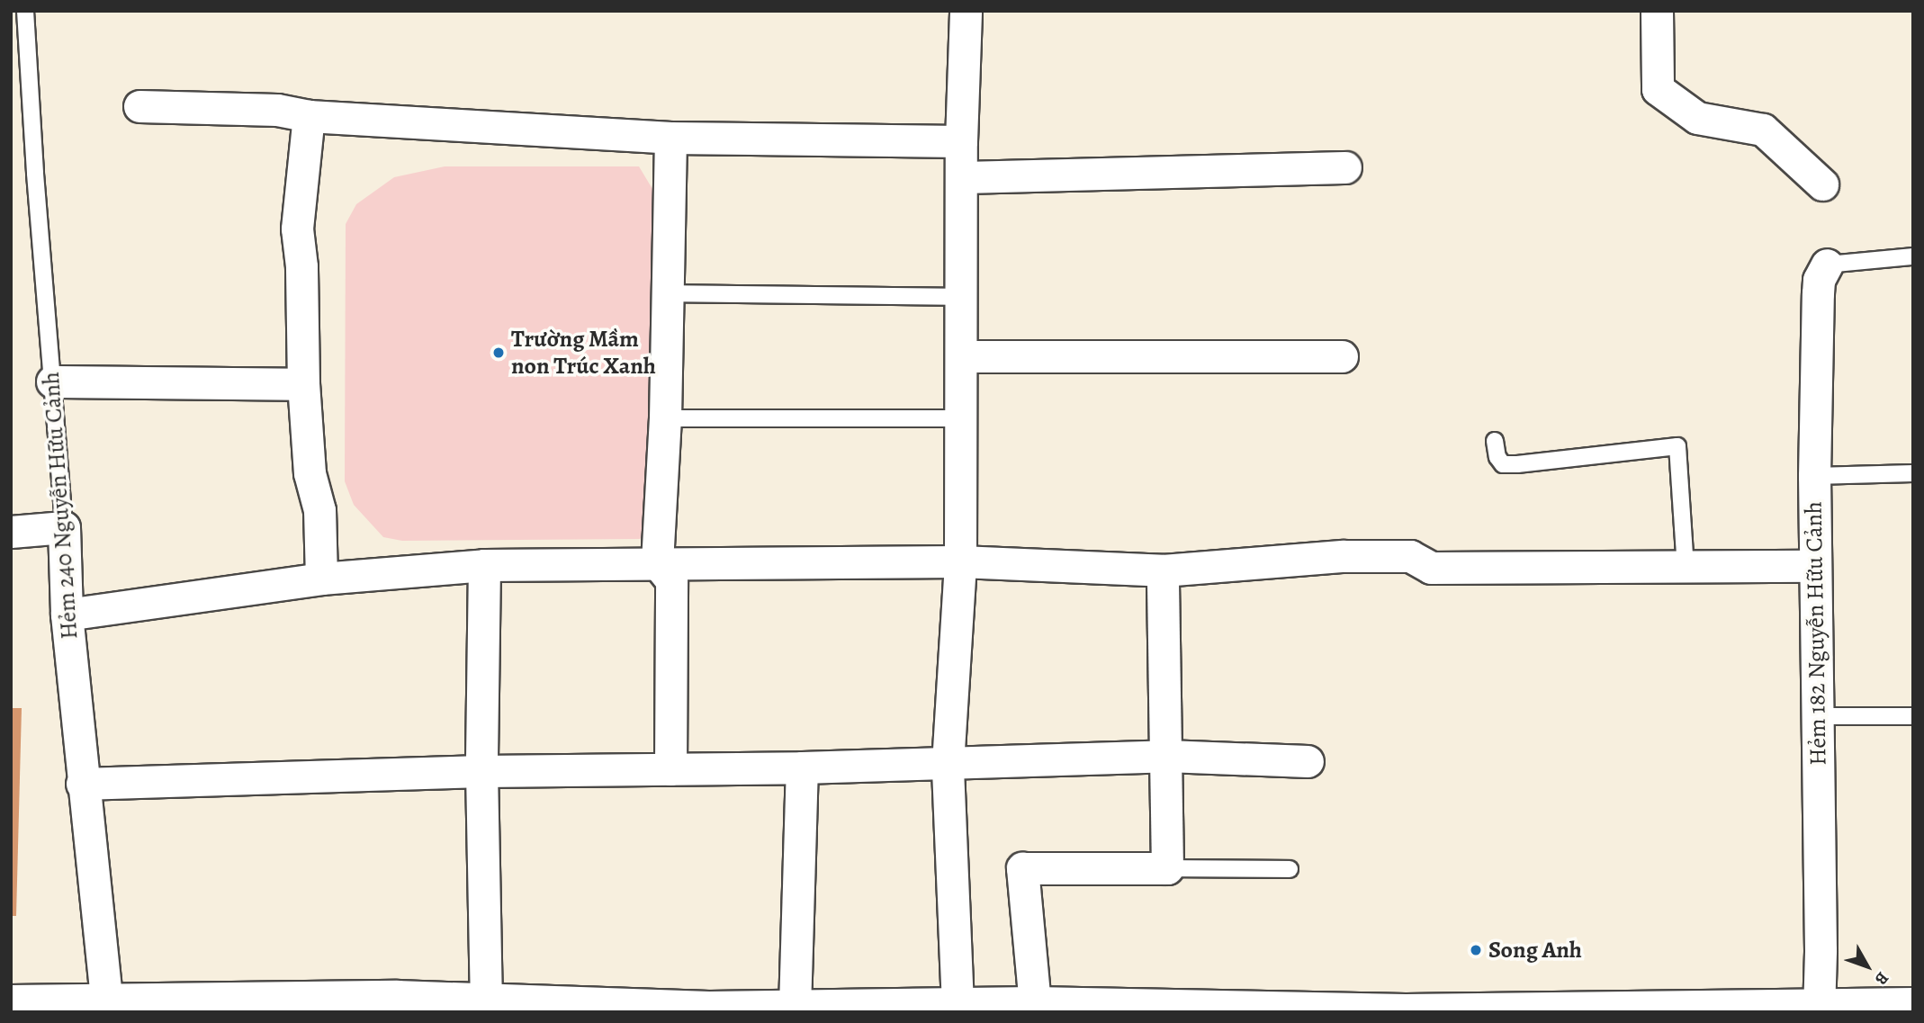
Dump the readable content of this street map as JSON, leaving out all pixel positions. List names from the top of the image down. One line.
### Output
{"streets":{"street":["Hẻm 240 Nguyễn Hữu Cảnh","Hẻm 182 Nguyễn Hữu Cảnh"]},"places":["Trường Mầm non Trúc Xanh","Song Anh"],"north":"bottom right"}
